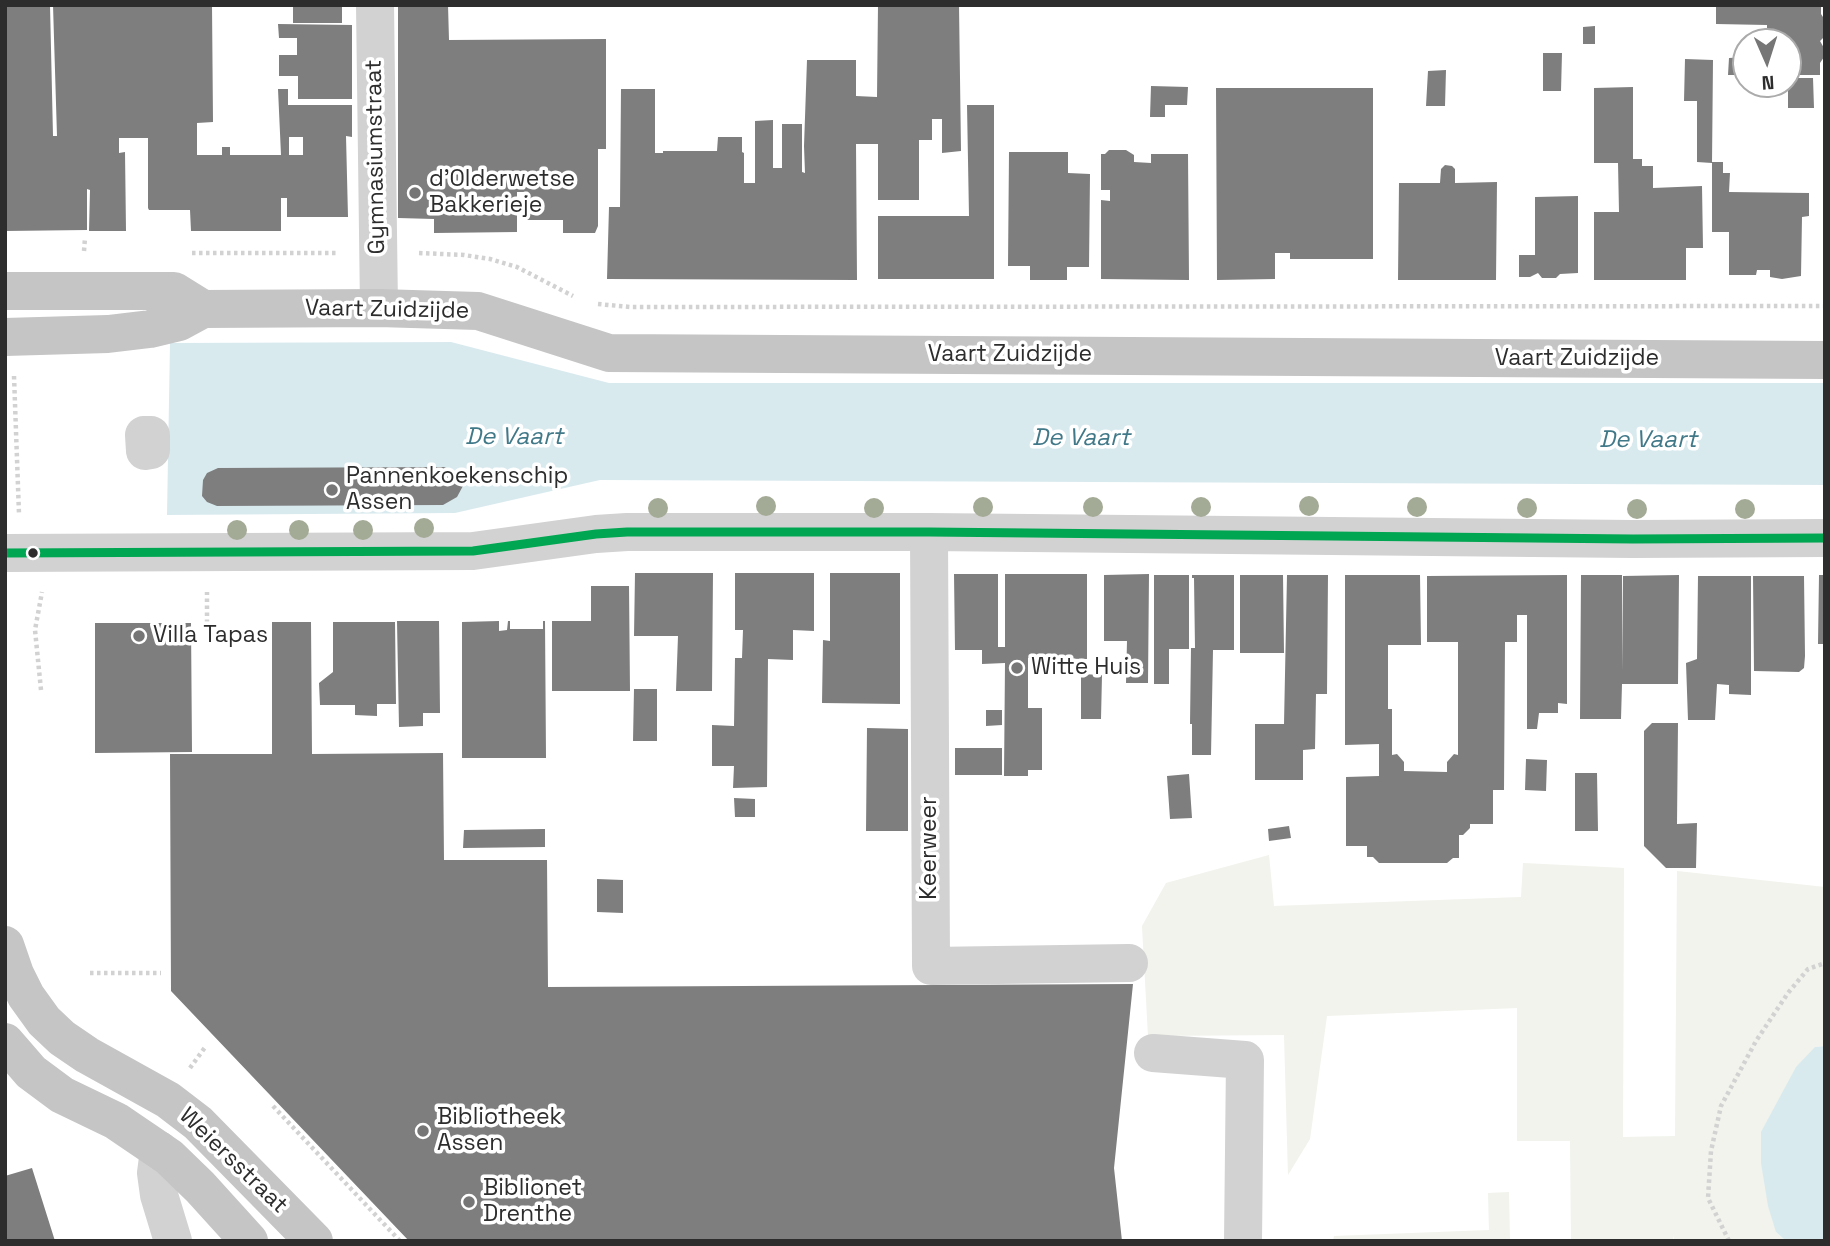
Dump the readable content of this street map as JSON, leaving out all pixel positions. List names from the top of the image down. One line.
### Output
{"streets":{"main road":["Vaart Zuidzijde","Weiersstraat"],"street":["Gymnasiumstraat","Keerweer"]},"crossings":[["Gymnasiumstraat","Vaart Zuidzijde"]],"water":["De Vaart"],"places":["d'Olderwetse Bakkerieje","Pannenkoekenschip Assen","Villa Tapas","Witte Huis","Bibliotheek Assen","Biblionet Drenthe"],"north":"bottom"}
